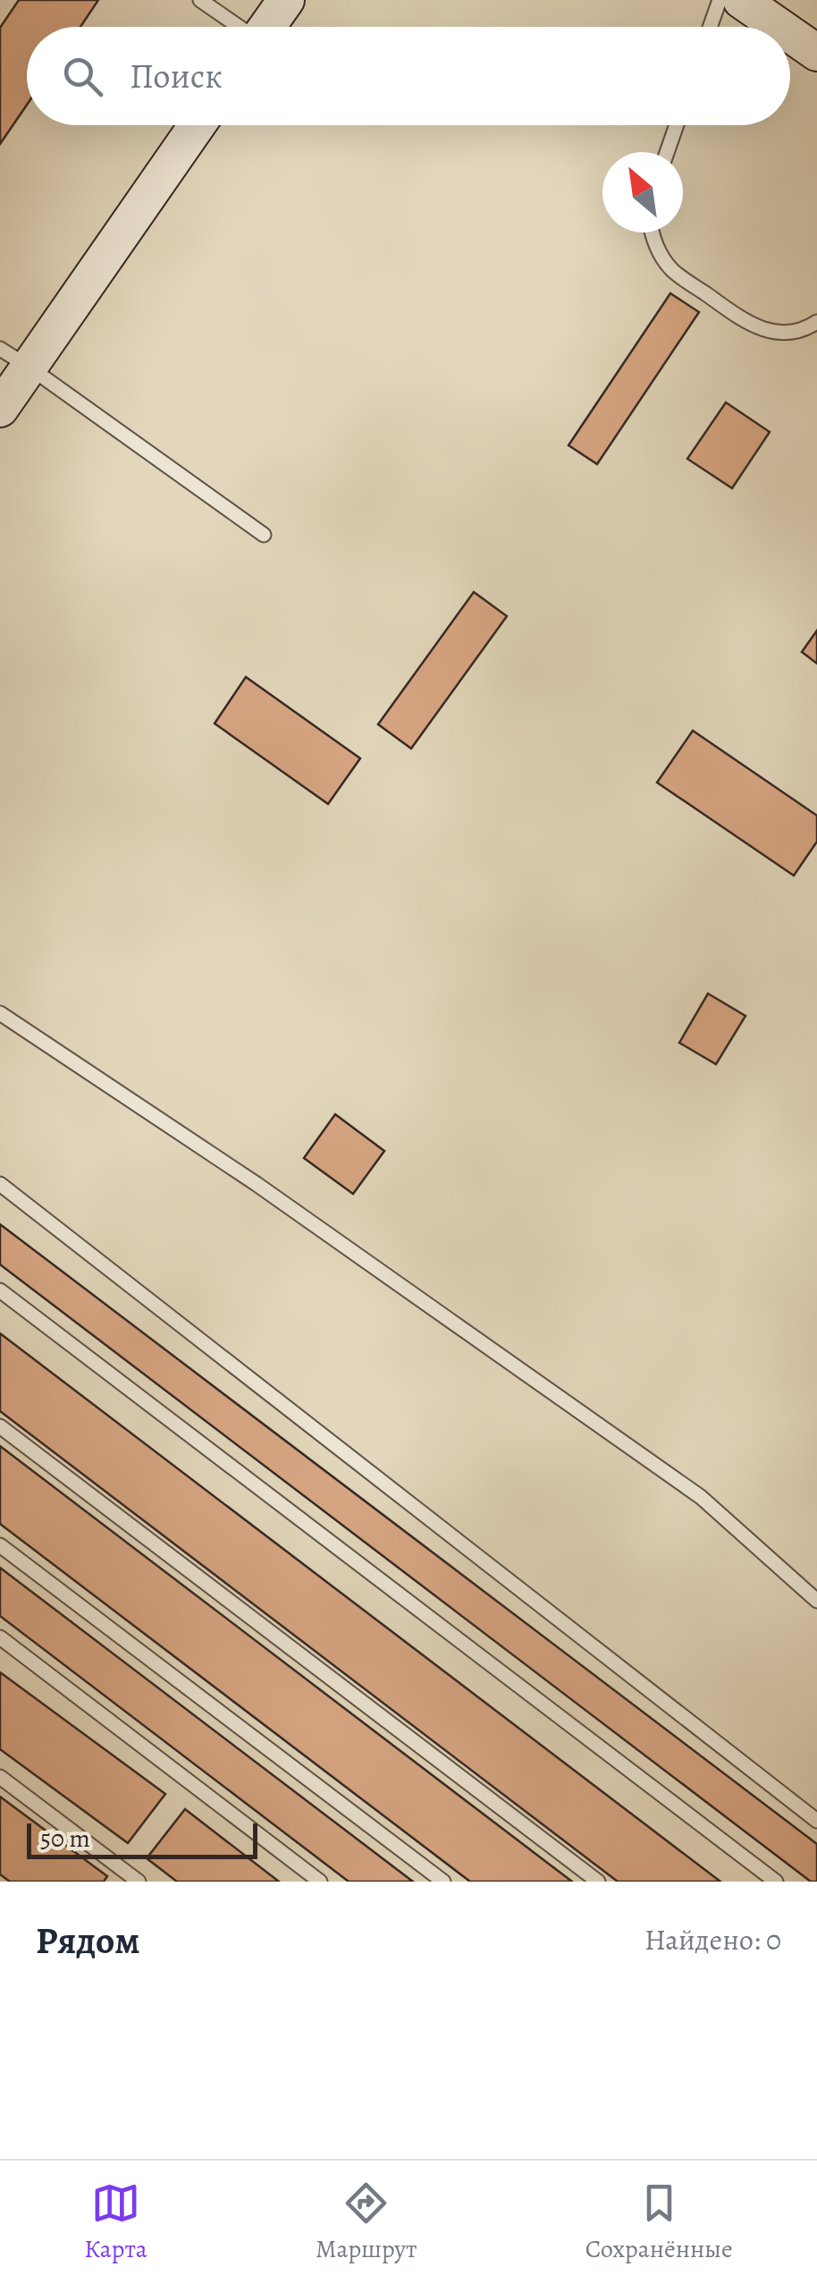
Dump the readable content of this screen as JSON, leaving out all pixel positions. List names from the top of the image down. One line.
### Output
{"scale_bar":"50 m","north":"top left","page":{"search":"Поиск","scale":"50 m","heading":["Рядом","Найдено: 0"],"nav":["Карта","Маршрут","Сохранённые"]}}
